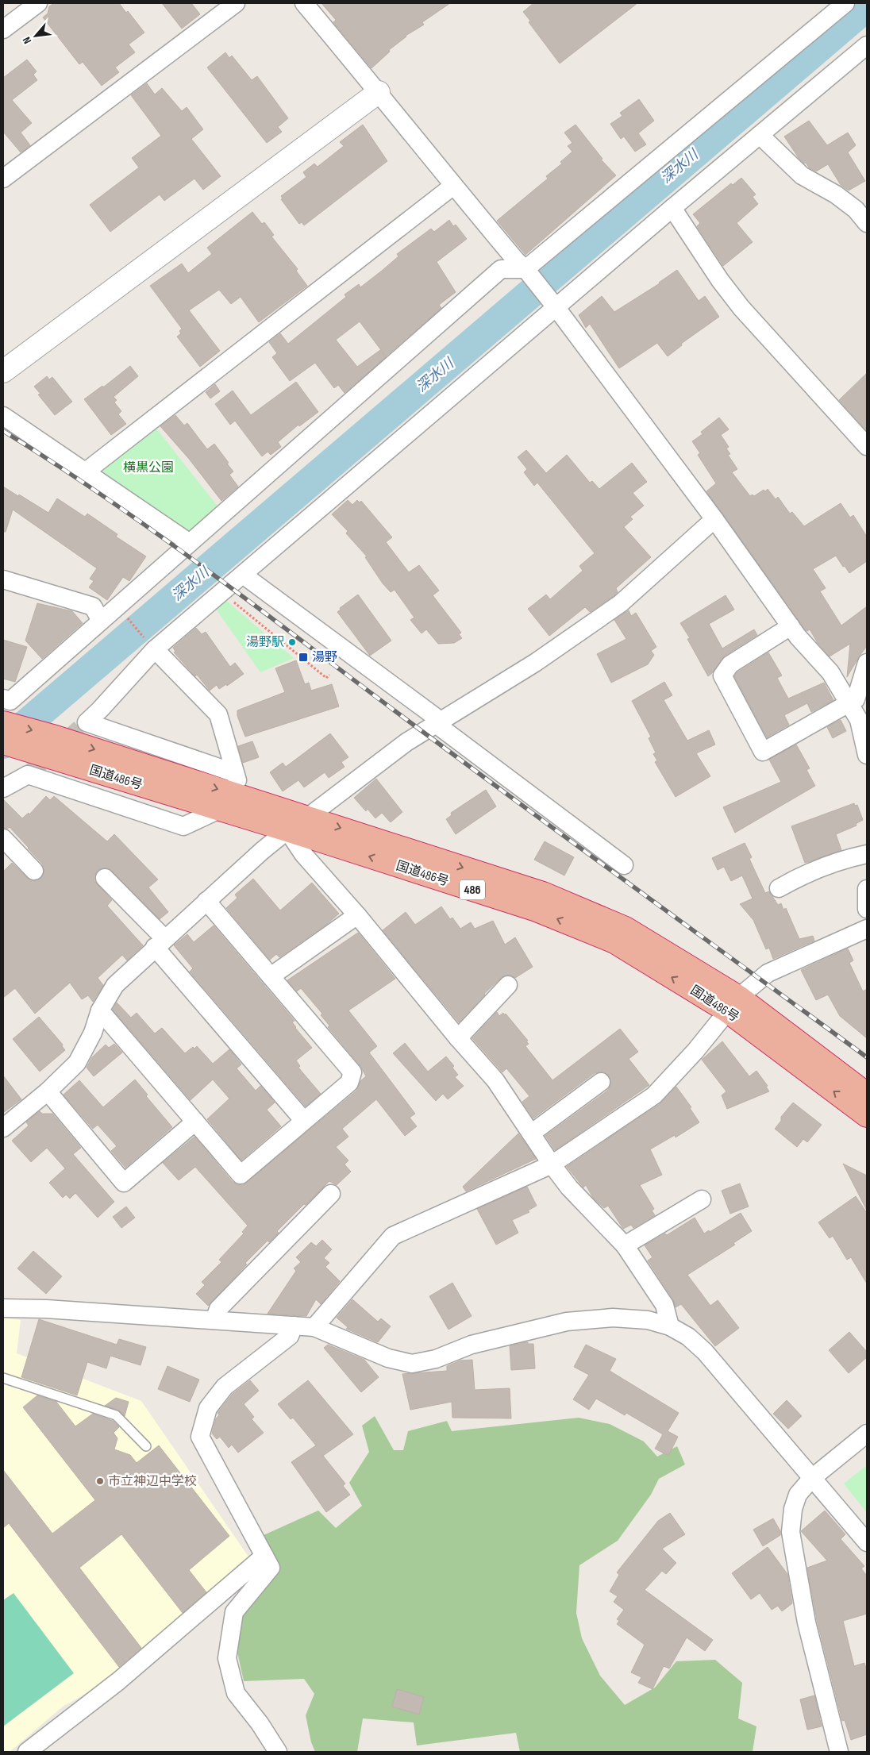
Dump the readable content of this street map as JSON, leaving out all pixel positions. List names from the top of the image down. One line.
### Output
{"streets":{"highway":["国道486号","486"]},"water":["深水川"],"parks":["横黒公園"],"places":{"other":["湯野駅","市立神辺中学校"],"transit":["湯野"]},"north":"bottom left"}
